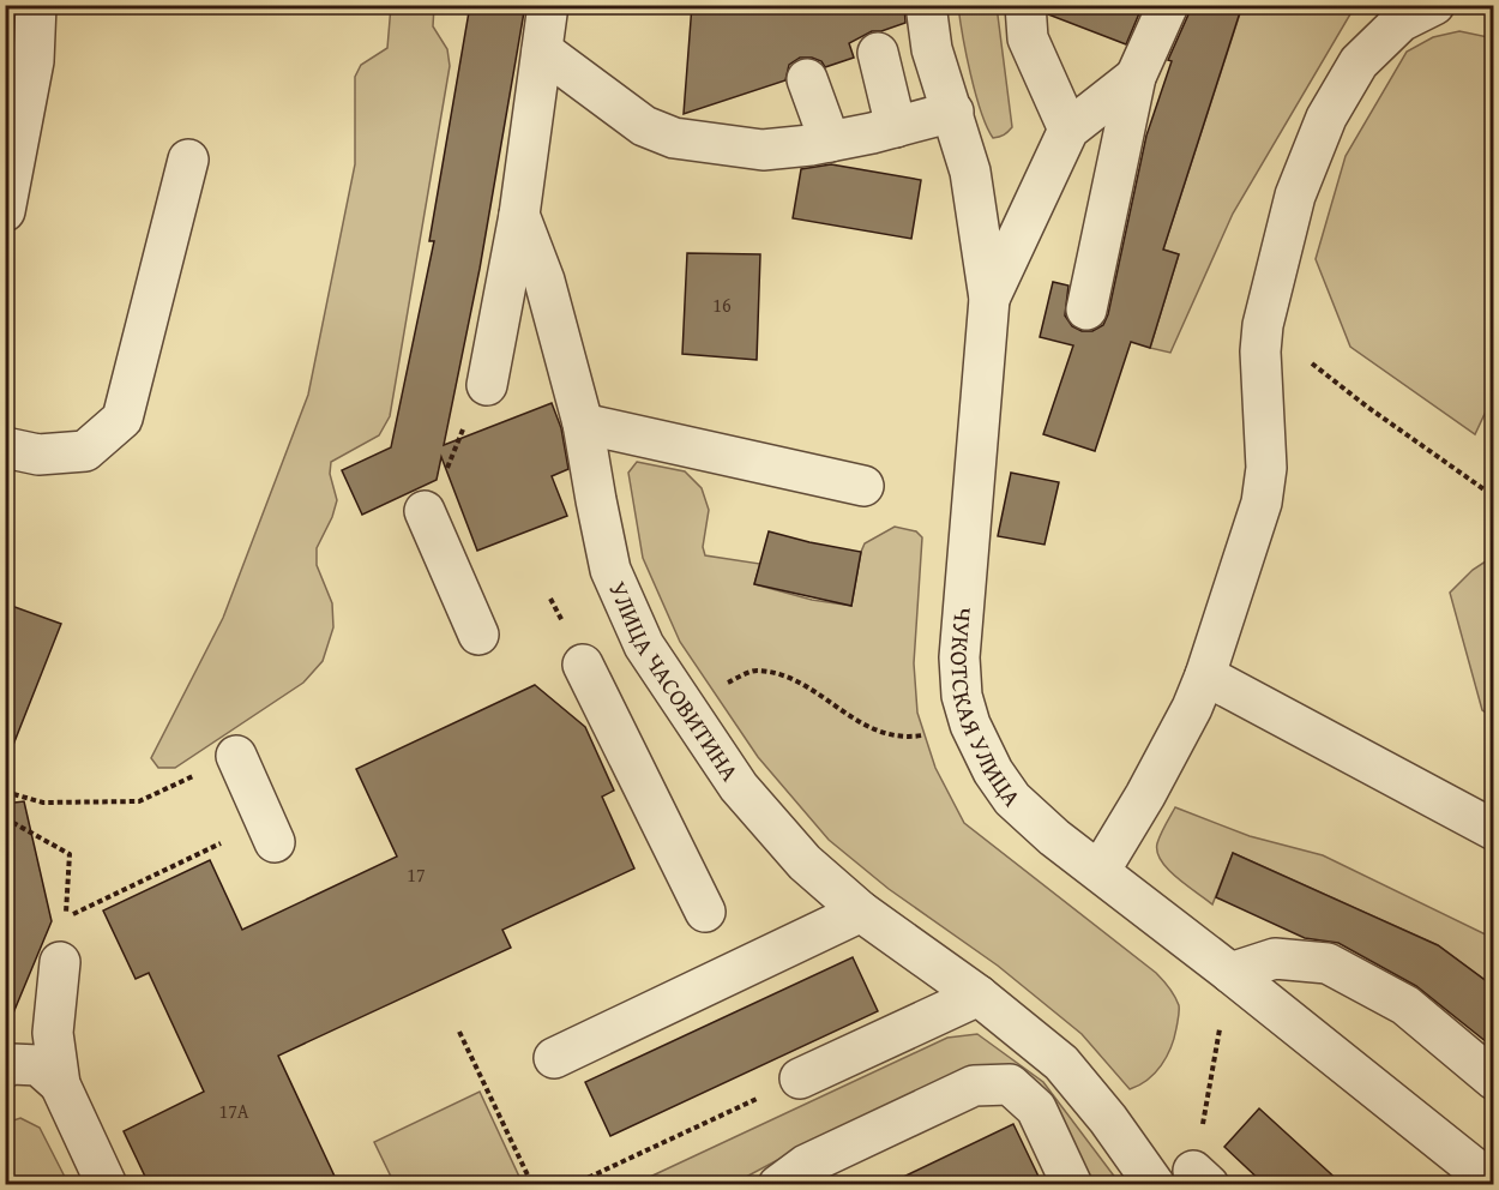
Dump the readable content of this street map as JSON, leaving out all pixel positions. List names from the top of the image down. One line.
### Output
{"streets":{"street":["УЛИЦА ЧАСОВИТИНА","ЧУКОТСКАЯ УЛИЦА"]},"house_numbers":["16","17","17А"]}
